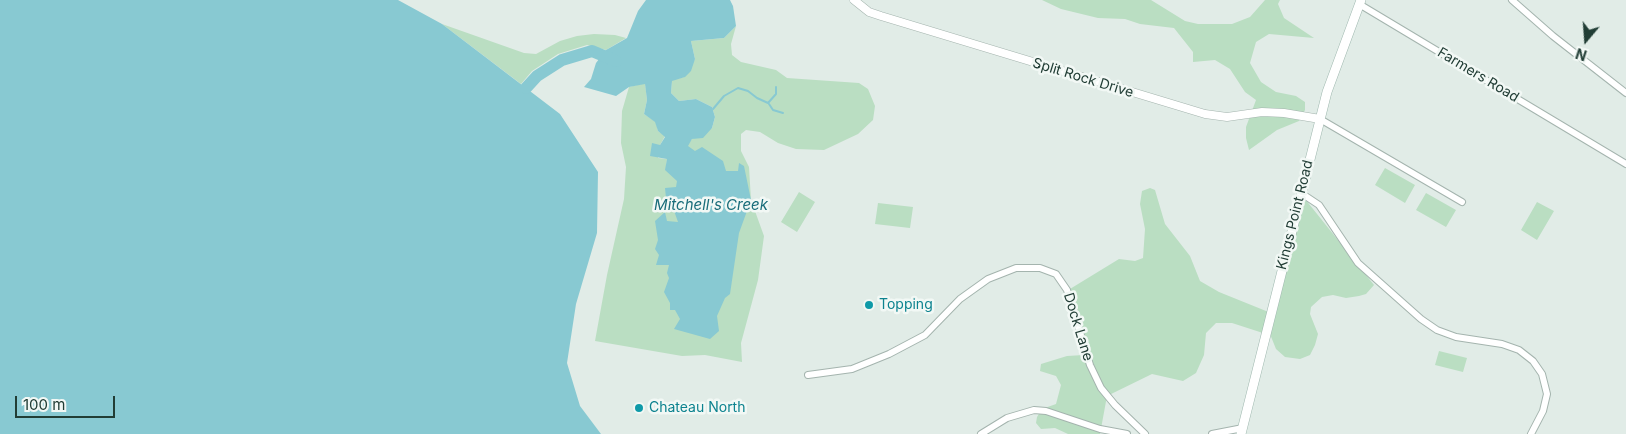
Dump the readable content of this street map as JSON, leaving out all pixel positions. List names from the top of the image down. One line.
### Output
{"streets":{"main road":["Kings Point Road"],"street":["Farmers Road","Split Rock Drive","Dock Lane"]},"crossings":[["Farmers Road","Kings Point Road"],["Split Rock Drive","Kings Point Road"]],"water":["Mitchell's Creek"],"places":["Topping","Chateau North"],"scale_bar":"100 m","north":"bottom"}
